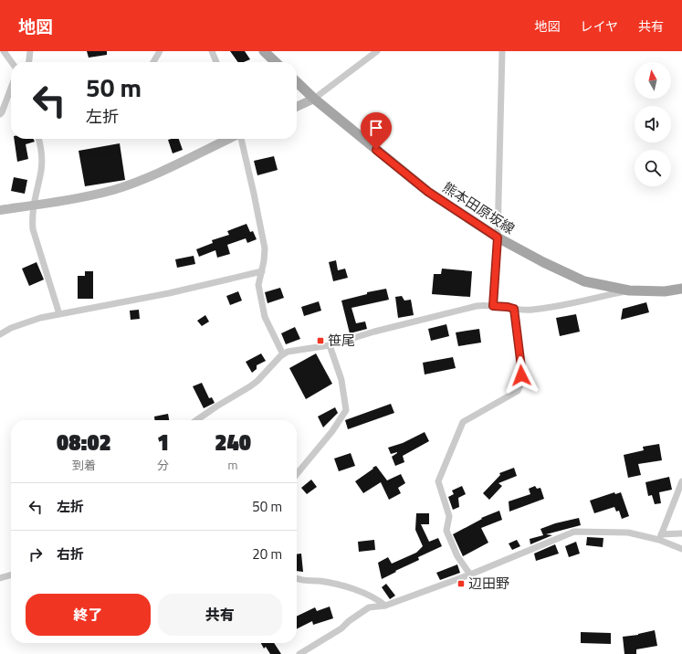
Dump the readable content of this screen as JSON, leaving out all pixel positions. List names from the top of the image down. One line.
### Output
{"streets":{"main road":["熊本田原坂線"]},"places":{"transit":["笹尾","辺田野"]},"north":"top","page":{"header":"地図","nav":["地図","レイヤ","共有"],"turn":["50 m","左折"],"eta":["08:02","到着","1","分","240","m"],"list":[{"name":"左折","value":"50 m"},{"name":"右折","value":"20 m"}],"buttons":["終了","共有"]}}
